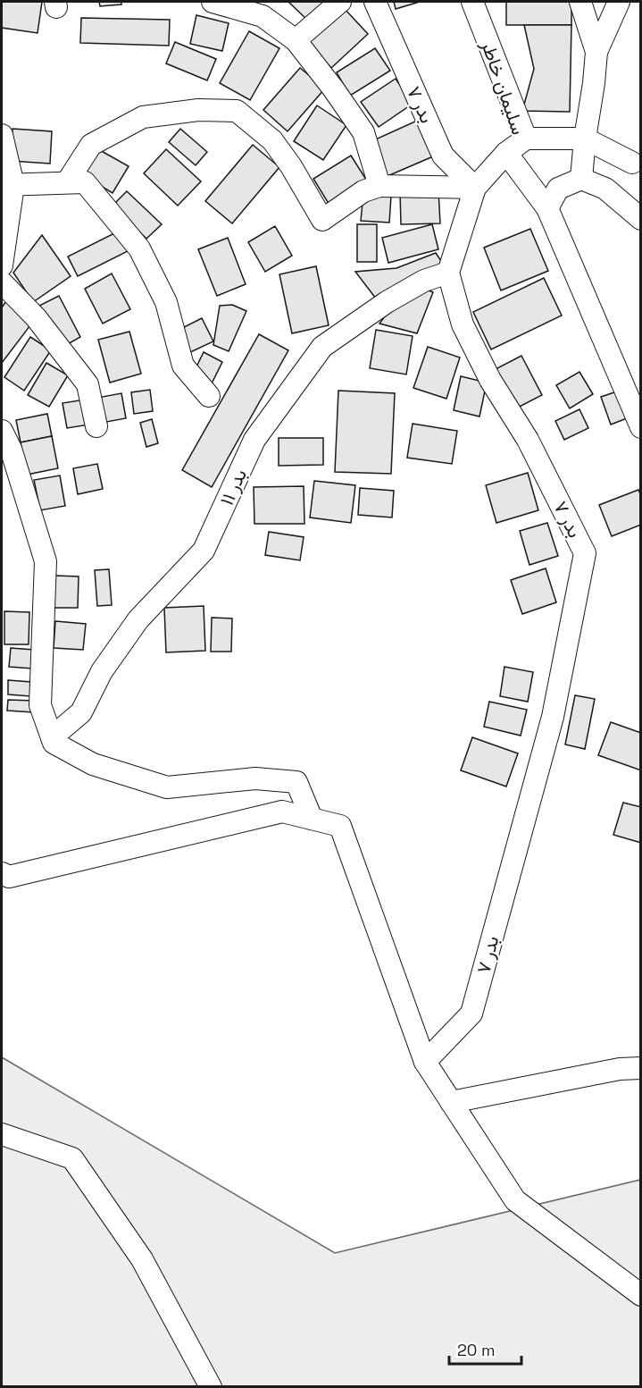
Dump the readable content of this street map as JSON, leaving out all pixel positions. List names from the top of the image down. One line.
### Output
{"streets":{"street":["سلیمان خاطر","بدر ۷","بدر ۱۱"]},"crossings":[["سلیمان خاطر","بدر ۷"],["بدر ۷","بدر ۱۱"]],"scale_bar":"20 m"}
